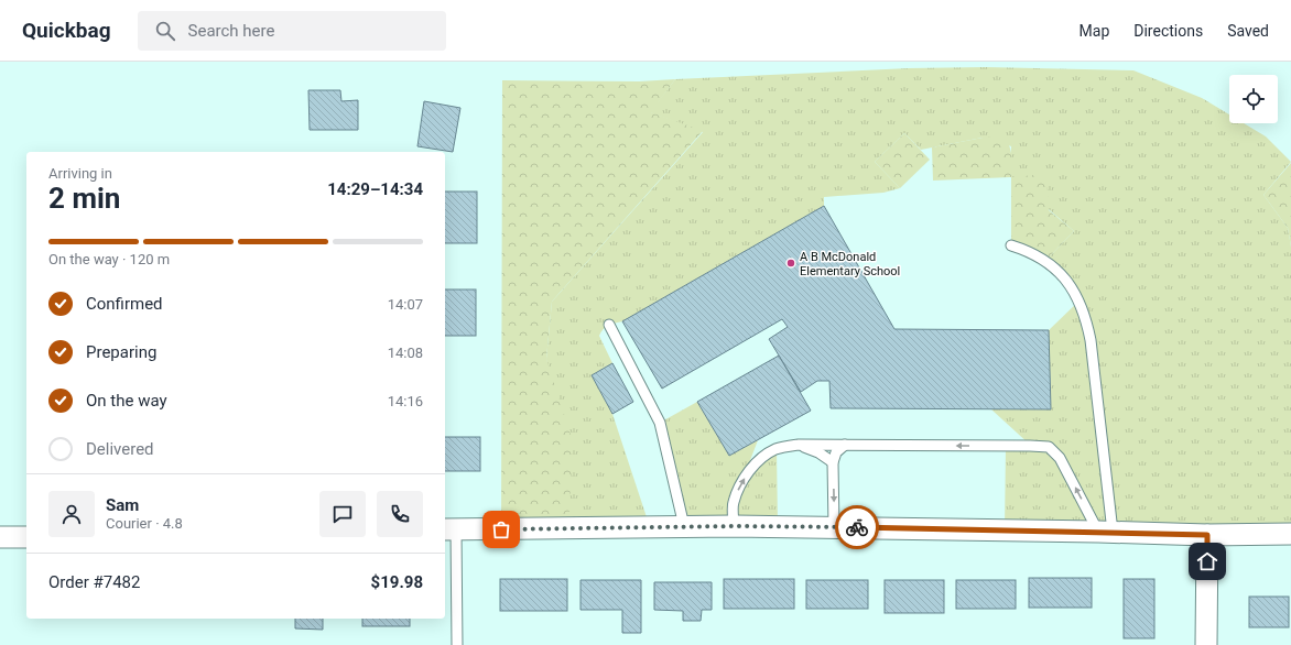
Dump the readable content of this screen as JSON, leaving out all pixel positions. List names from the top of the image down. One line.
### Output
{"places":["A B McDonald Elementary School"],"page":{"header":"Quickbag","search":"Search here","nav":["Map","Directions","Saved"],"heading":["2 min","Arriving in","14:29–14:34"],"panel":["Sam","Courier · 4.8","Order #7482","$19.98"],"bar":"On the way · 120 m","list":[["Confirmed","14:07"],["Preparing","14:08"],["On the way","14:16"],"Delivered"]}}
